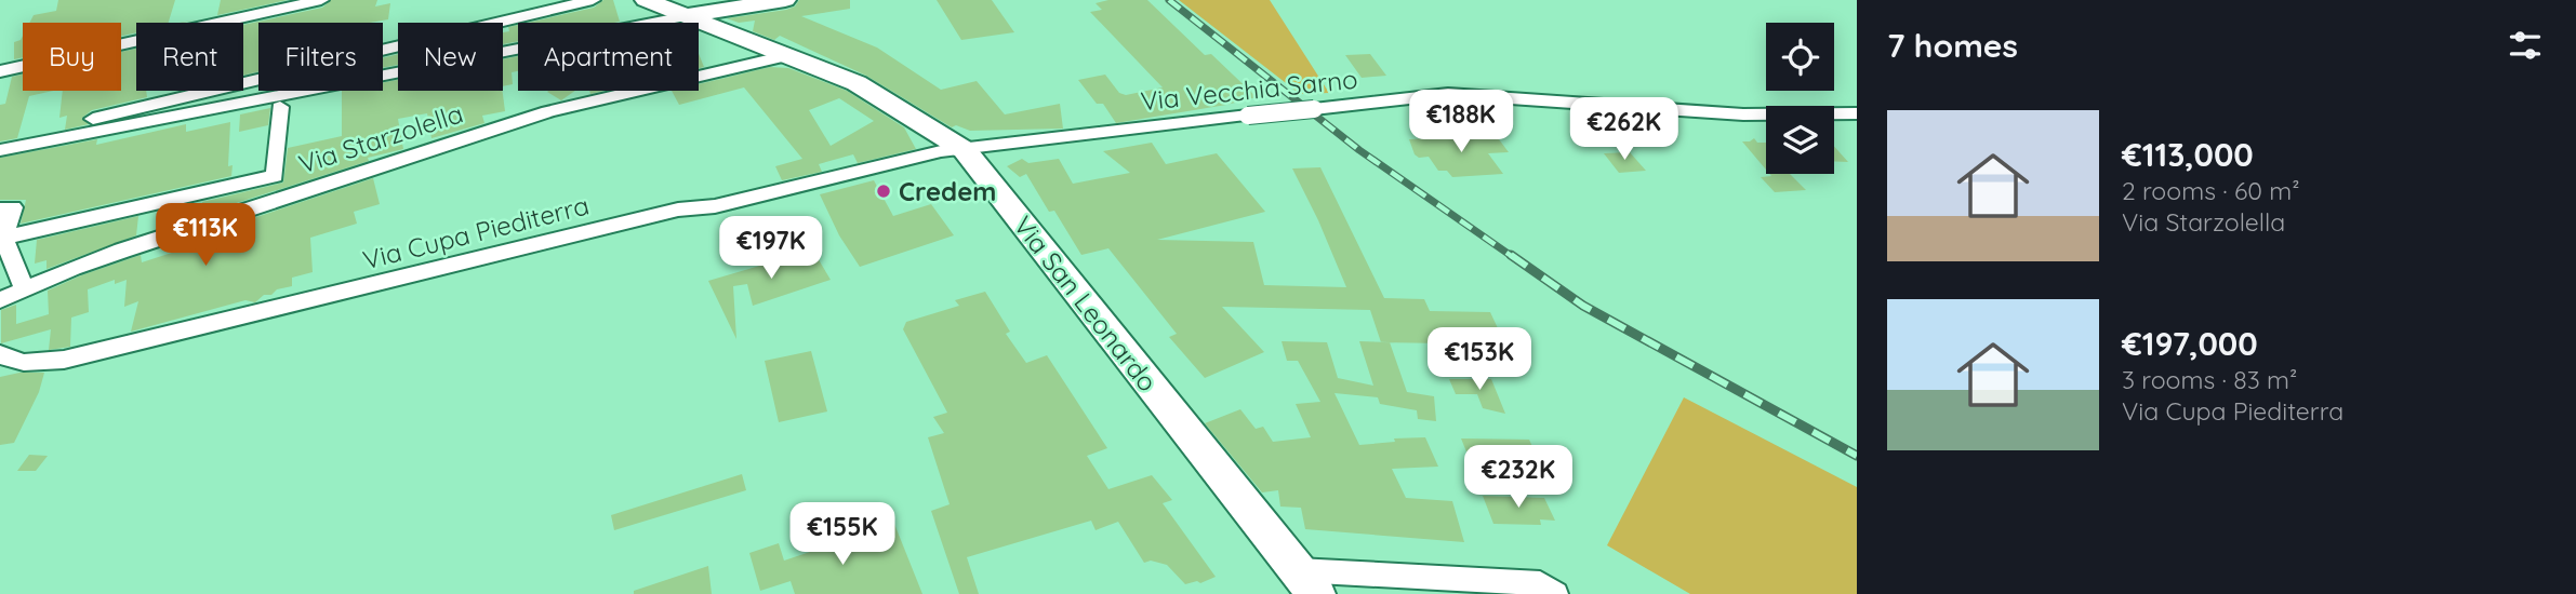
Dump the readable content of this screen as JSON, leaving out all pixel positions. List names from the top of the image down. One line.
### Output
{"streets":{"main road":["Via San Leonardo"],"street":["Via Vecchia Sarno","Via Starzolella","Via Cupa Piediterra"]},"crossings":[["Via Vecchia Sarno","Via Cupa Piediterra"],["Via Vecchia Sarno","Via San Leonardo"],["Via Starzolella","Via San Leonardo"],["Via Cupa Piediterra","Via San Leonardo"]],"places":["Credem"],"page":{"heading":"7 homes","chip":["Buy","Rent","Filters","New","Apartment"],"price":["€188K","€262K","€113K","€197K","€153K","€232K","€155K"],"list":[{"name":"€113,000","note":"2 rooms · 60 m² · Via Starzolella"},{"name":"€197,000","note":"3 rooms · 83 m² · Via Cupa Piediterra"}]}}
